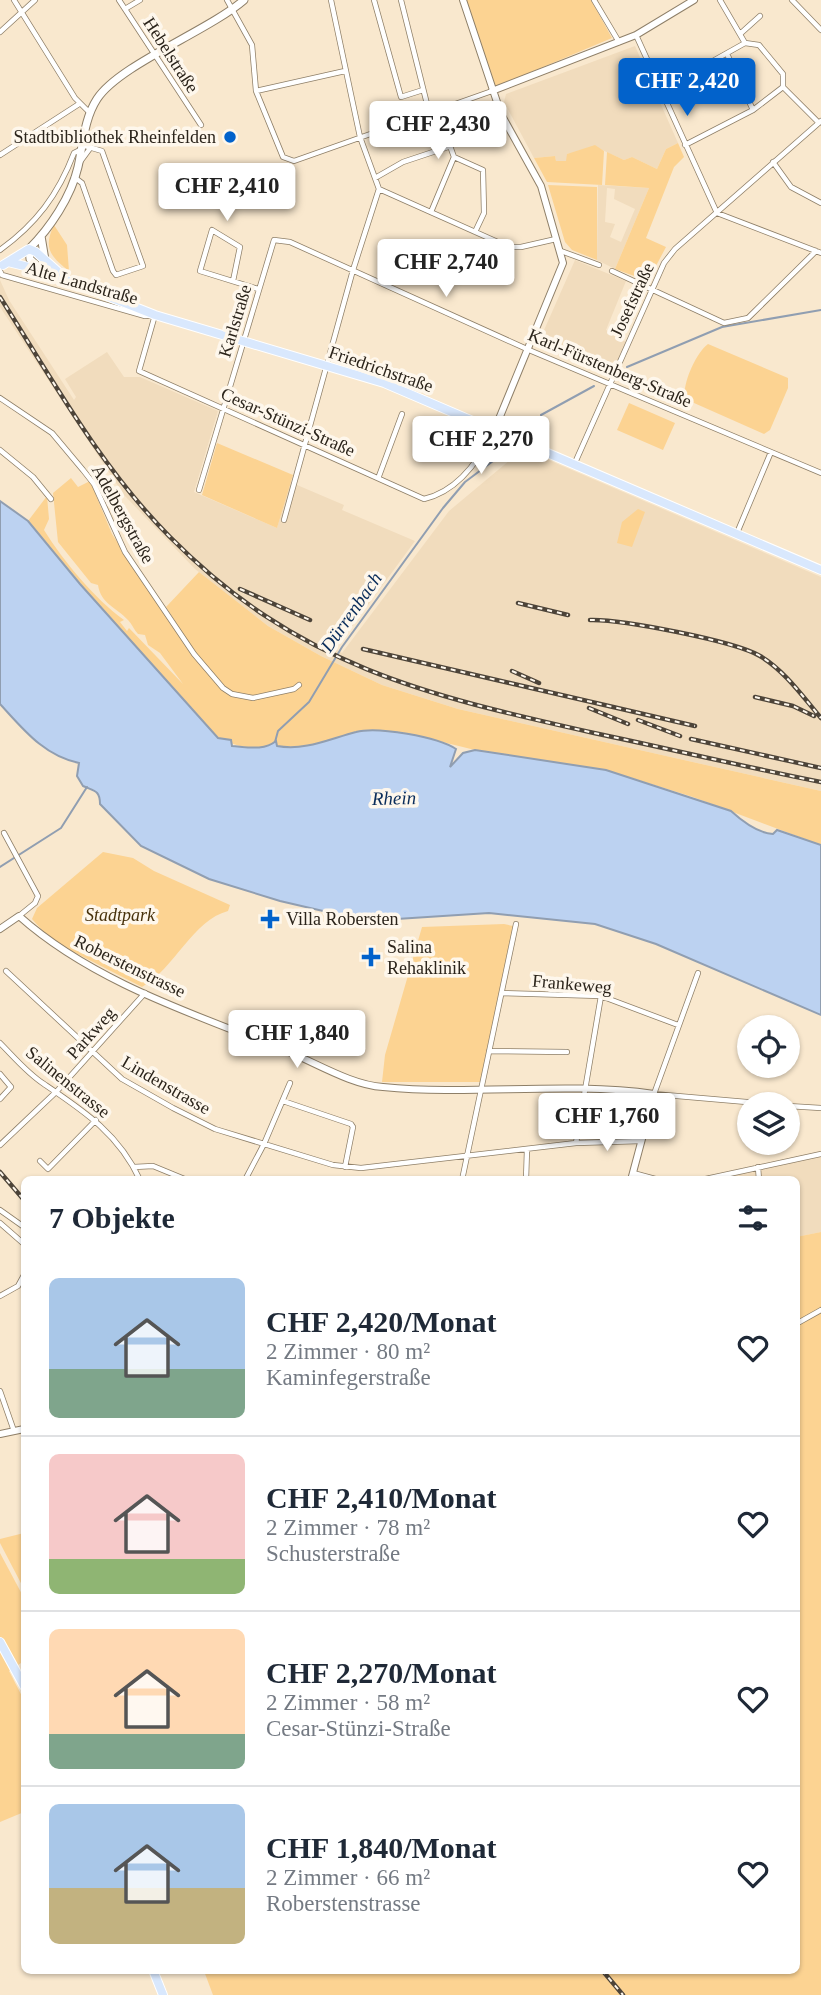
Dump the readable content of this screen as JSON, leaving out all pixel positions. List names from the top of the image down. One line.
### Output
{"streets":{"main road":["Friedrichstraße"],"street":["Hebelstraße","Alte Landstraße","Josefstraße","Karlstraße","Karl-Fürstenberg-Straße","Cesar-Stünzi-Straße","Adelbergstraße","Roberstenstrasse","Frankeweg","Parkweg","Salinenstrasse","Lindenstrasse"]},"crossings":[["Alte Landstraße","Friedrichstraße"],["Alte Landstraße","Cesar-Stünzi-Straße"],["Josefstraße","Karl-Fürstenberg-Straße"],["Josefstraße","Friedrichstraße"],["Karlstraße","Karl-Fürstenberg-Straße"],["Karlstraße","Friedrichstraße"],["Karlstraße","Cesar-Stünzi-Straße"],["Friedrichstraße","Cesar-Stünzi-Straße"],["Roberstenstrasse","Parkweg"],["Parkweg","Salinenstrasse"],["Parkweg","Lindenstrasse"]],"water":["Dürrenbach","Rhein"],"parks":["Stadtpark"],"places":{"other":["Stadtbibliothek Rheinfelden"],"health":["Villa Robersten","Salina Rehaklinik"]},"page":{"price":["CHF 2,420","CHF 2,430","CHF 2,410","CHF 2,740","CHF 2,270","CHF 1,840","CHF 1,760"],"heading":"7 Objekte","list":[{"name":"CHF 2,420/Monat","note":"2 Zimmer · 80 m² · Kaminfegerstraße"},{"name":"CHF 2,410/Monat","note":"2 Zimmer · 78 m² · Schusterstraße"},{"name":"CHF 2,270/Monat","note":"2 Zimmer · 58 m² · Cesar-Stünzi-Straße"},{"name":"CHF 1,840/Monat","note":"2 Zimmer · 66 m² · Roberstenstrasse"}]}}
